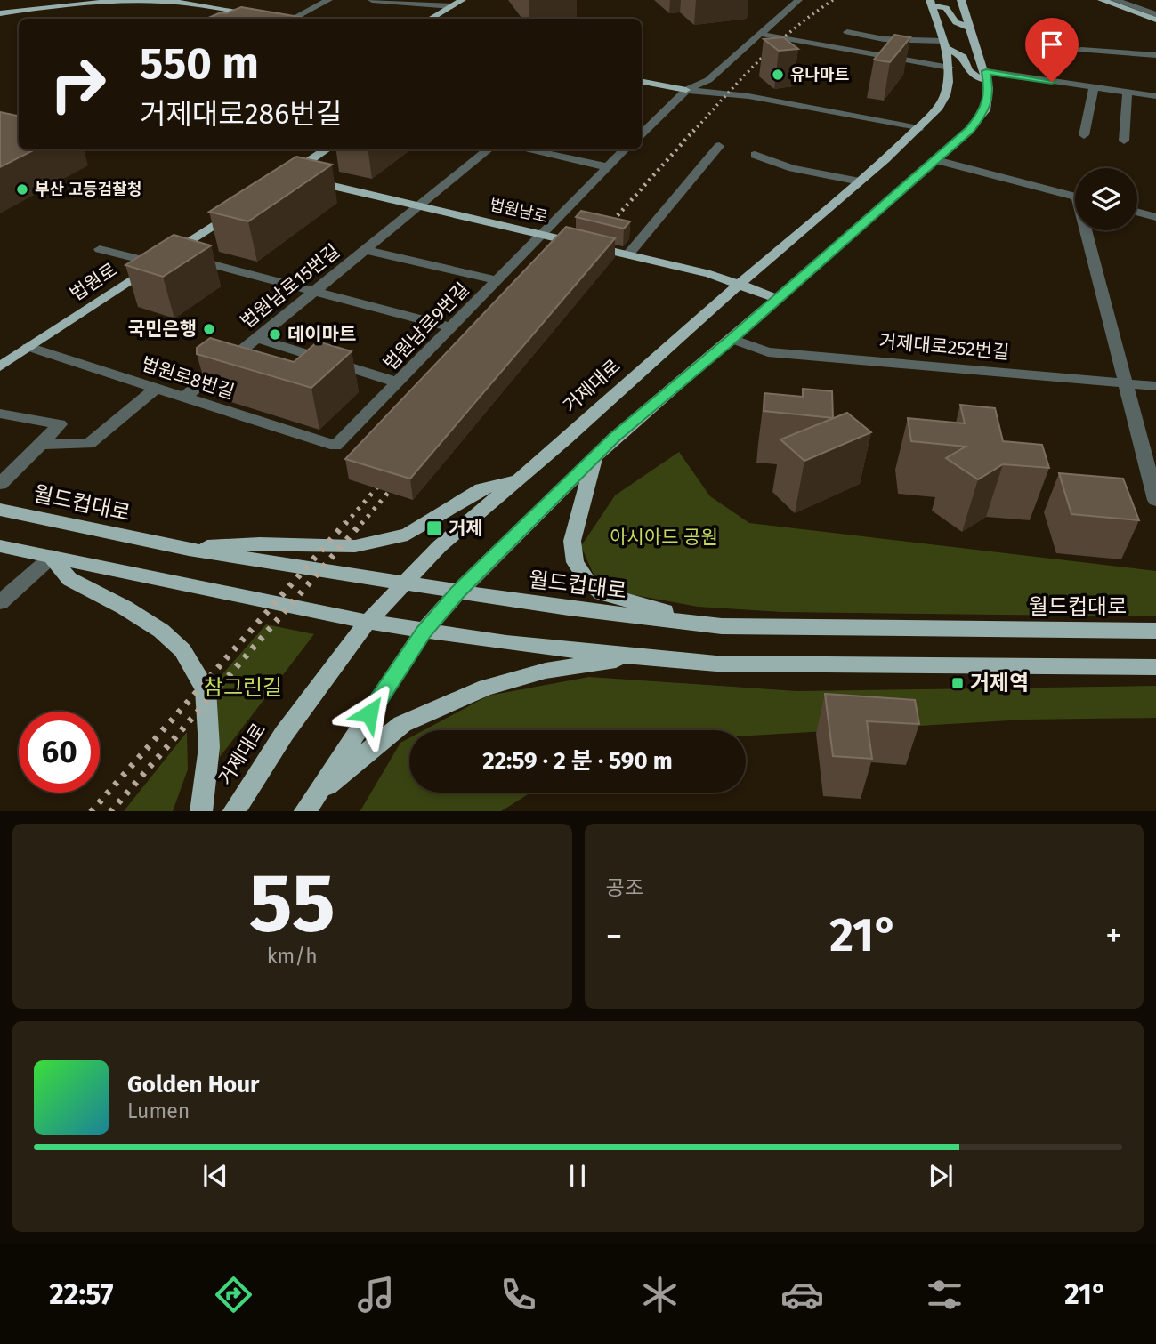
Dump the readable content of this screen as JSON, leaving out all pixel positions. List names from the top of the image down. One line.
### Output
{"streets":{"main road":["법원남로","법원로","거제대로","월드컵대로"],"street":["법원남로15번길","법원남로9번길","거제대로252번길","법원로8번길"]},"crossings":[["법원남로","법원남로15번길"],["법원남로","법원남로9번길"],["법원남로","거제대로"],["법원로","법원로8번길"],["법원남로15번길","법원로8번길"],["법원남로9번길","법원로8번길"],["거제대로","월드컵대로"]],"parks":["아시아드 공원","참그린길"],"places":{"other":["유나마트","부산 고등검찰청","국민은행","데이마트"],"transit":["거제","거제역"]},"page":{"turn":["550 m","거제대로286번길"],"limit":"60","trip":"22:59 · 2 분 · 590 m","tile":[["55","km/h"],"공조"],"heat":["−","21°","+"],"song":["Golden Hour","Lumen"],"tabs":["22:57","21°"]}}
